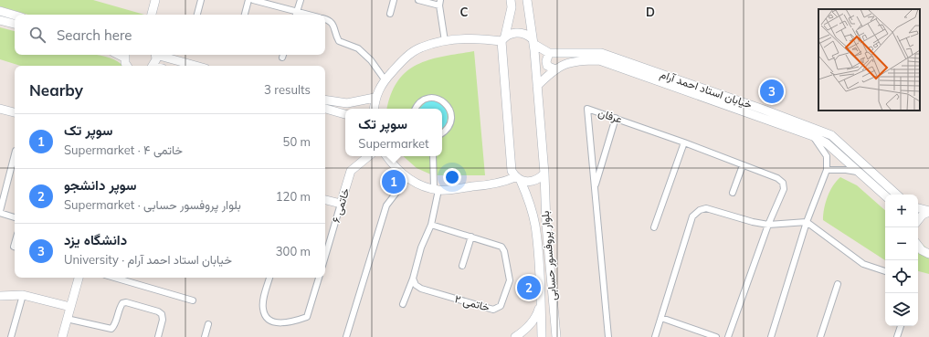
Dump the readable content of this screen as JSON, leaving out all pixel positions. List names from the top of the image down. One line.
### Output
{"streets":{"main road":["خیابان استاد احمد آرام","خاتمی ۶","بلوار پروفسور حسابی"],"street":["عرفان","خاتمی ۲"]},"crossings":[["خیابان استاد احمد آرام","بلوار پروفسور حسابی"]],"page":{"search":"Search here","heading":["Nearby","3 results"],"pins":["3","1","2"],"popup":["سوپر تک","Supermarket"],"list":[{"mark":"1","name":"سوپر تک","note":"Supermarket · خاتمی ۴","value":"50 m"},{"mark":"2","name":"سوپر دانشجو","note":"Supermarket · بلوار پروفسور حسابی","value":"120 m"},{"mark":"3","name":"دانشگاه یزد","note":"University · خیابان استاد احمد آرام","value":"300 m"}],"map_buttons":["+","−"]},"grid":{"columns":["C","D"]}}
